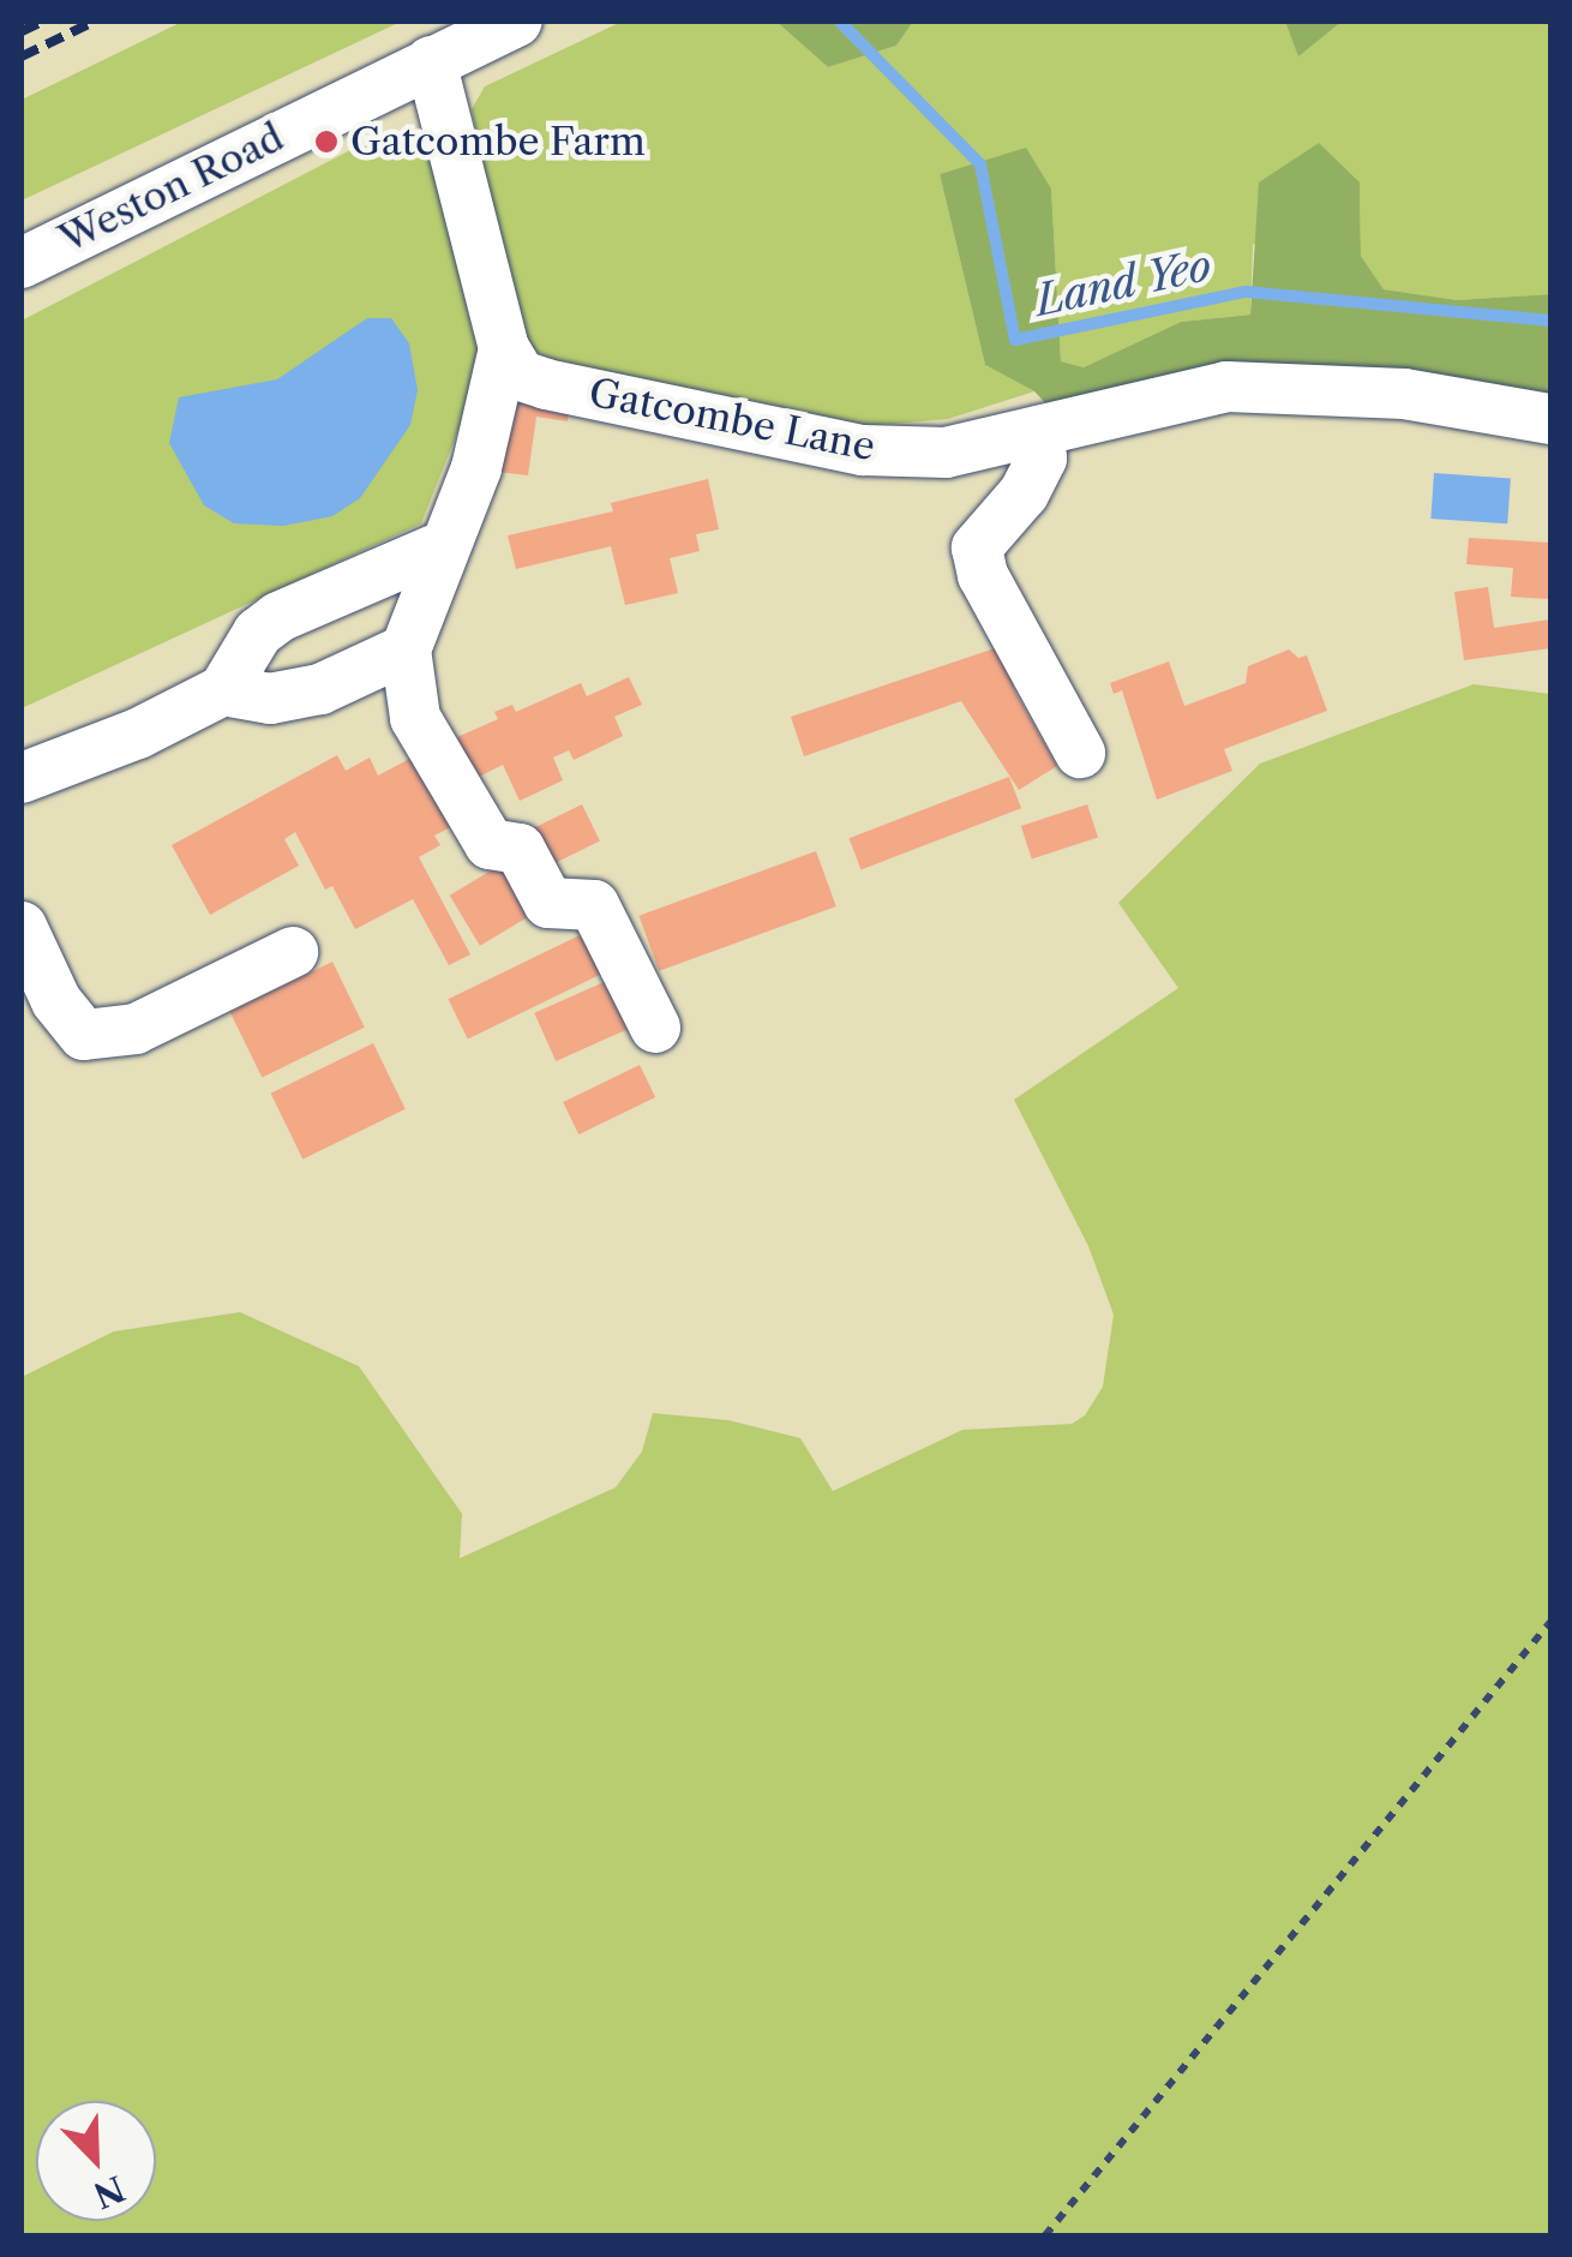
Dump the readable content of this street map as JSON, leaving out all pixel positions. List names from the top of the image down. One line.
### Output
{"streets":{"street":["Weston Road","Gatcombe Lane"]},"water":["Land Yeo"],"places":["Gatcombe Farm"],"north":"bottom right"}
